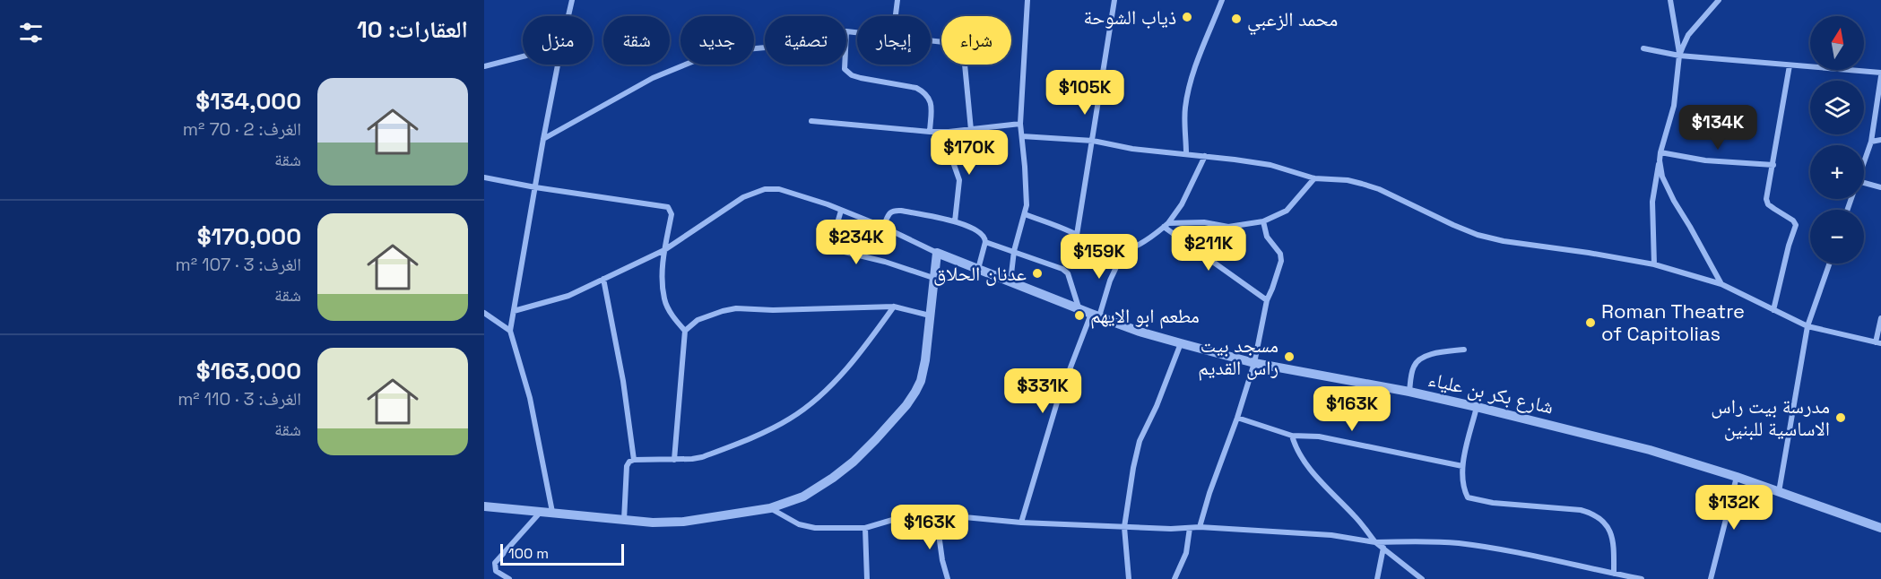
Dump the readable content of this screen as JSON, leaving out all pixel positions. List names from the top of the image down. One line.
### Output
{"streets":{"street":["شارع بكر بن علياء"]},"places":["ذياب الشوحة","محمد الزعبي","عدنان الحلاق","مطعم ابو الايهم","Roman Theatre of Capitolias","مسجد بيت راس القديم","مدرسة بيت راس الاساسية للبنين"],"scale_bar":"100 m","north":"top","page":{"heading":"العقارات: 10","map_buttons":["+","−"],"chip":["شراء","إيجار","تصفية","جديد","شقة","منزل"],"list":[{"name":"$134,000","note":"الغرف: 2 · 70 m² · شقة"},{"name":"$170,000","note":"الغرف: 3 · 107 m² · شقة"},{"name":"$163,000","note":"الغرف: 3 · 110 m² · شقة"}],"price":["$105K","$134K","$170K","$234K","$211K","$159K","$331K","$163K","$132K","$163K"],"scale":"100 m"}}
